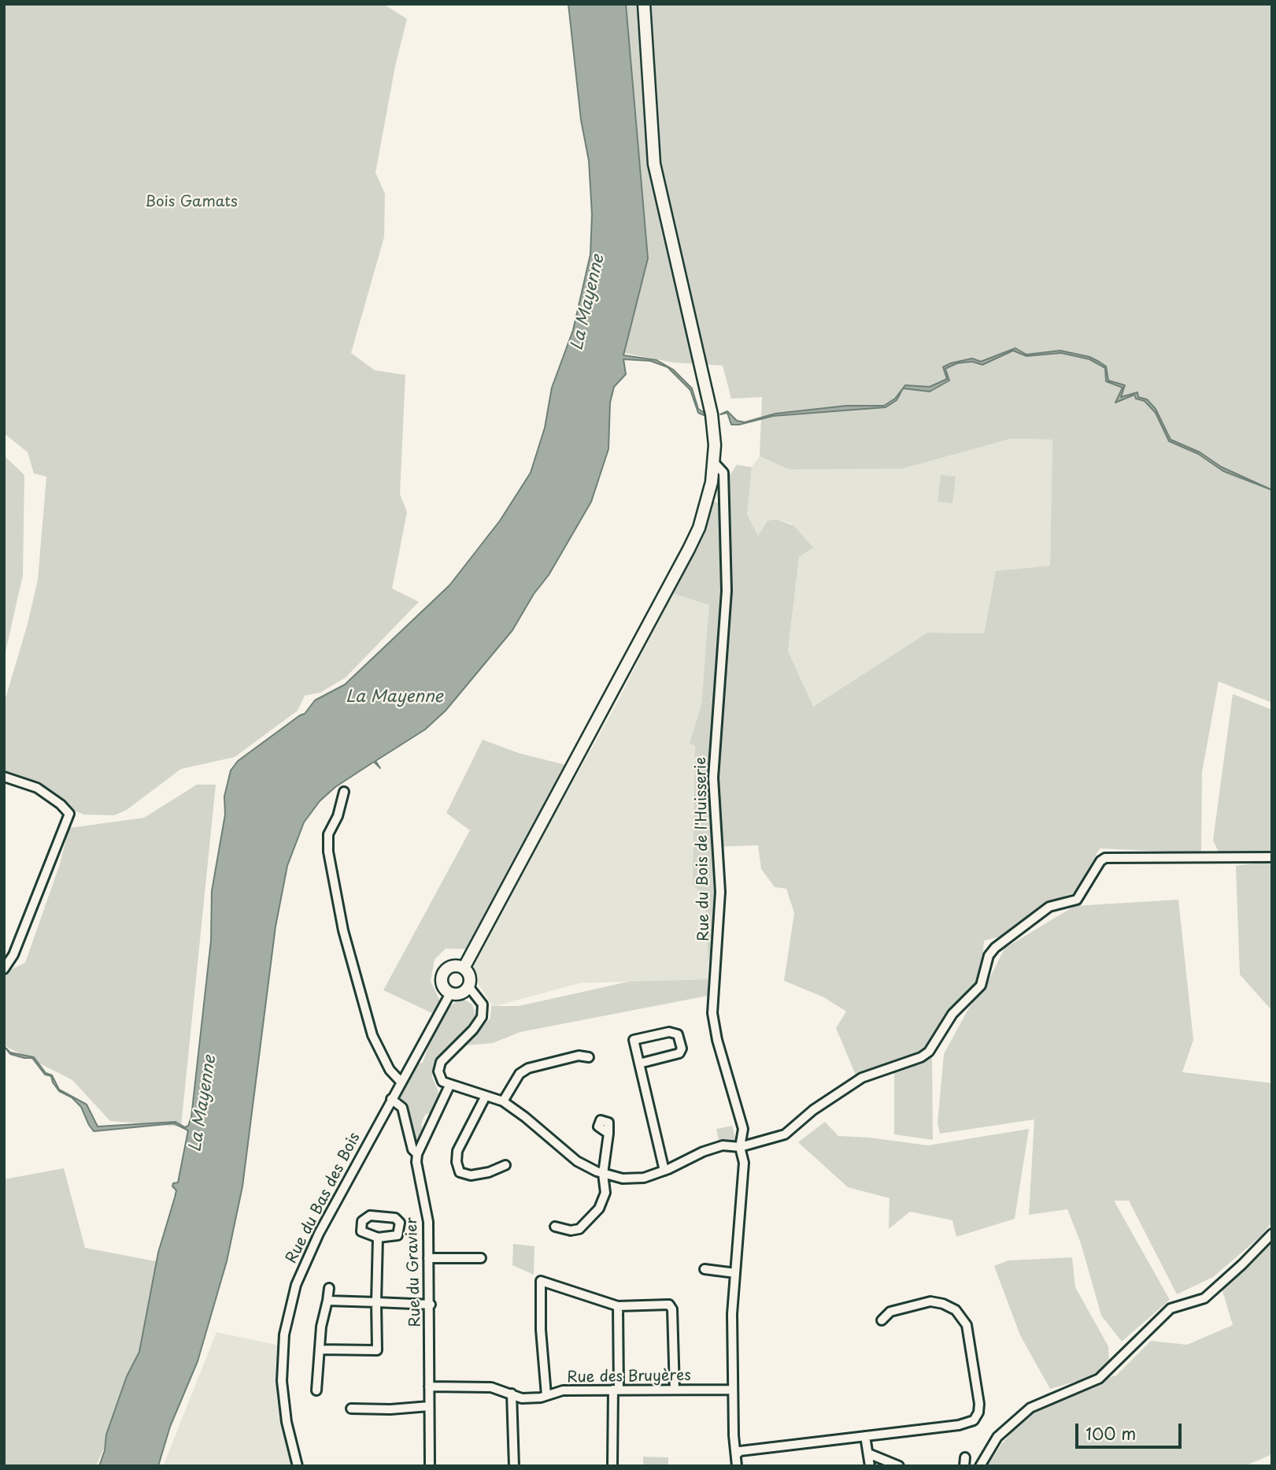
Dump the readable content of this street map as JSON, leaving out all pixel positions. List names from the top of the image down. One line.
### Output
{"streets":{"street":["Rue du Bois de l'Huisserie","Rue du Bas des Bois","Rue du Gravier","Rue des Bruyères"]},"crossings":[["Rue du Bois de l'Huisserie","Rue des Bruyères"],["Rue du Gravier","Rue des Bruyères"]],"water":["La Mayenne"],"parks":["Bois Gamats"],"scale_bar":"100 m"}
